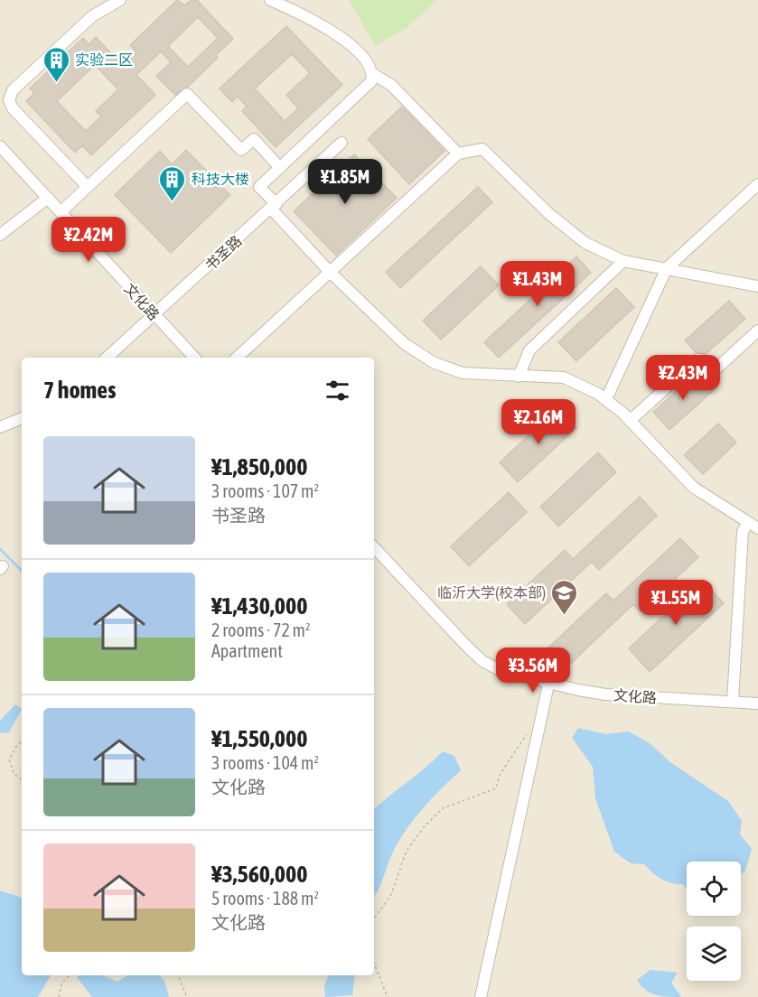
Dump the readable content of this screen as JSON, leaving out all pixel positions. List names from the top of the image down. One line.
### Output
{"streets":{"street":["书圣路","文化路"]},"crossings":[["书圣路","文化路"]],"places":{"building":["实验二区","科技大楼"],"school or university":["临沂大学(校本部)"]},"page":{"price":["¥1.85M","¥2.42M","¥1.43M","¥2.43M","¥2.16M","¥1.55M","¥3.56M"],"heading":"7 homes","list":[{"name":"¥1,850,000","note":"3 rooms · 107 m² · 书圣路"},{"name":"¥1,430,000","note":"2 rooms · 72 m² · Apartment"},{"name":"¥1,550,000","note":"3 rooms · 104 m² · 文化路"},{"name":"¥3,560,000","note":"5 rooms · 188 m² · 文化路"}]}}
